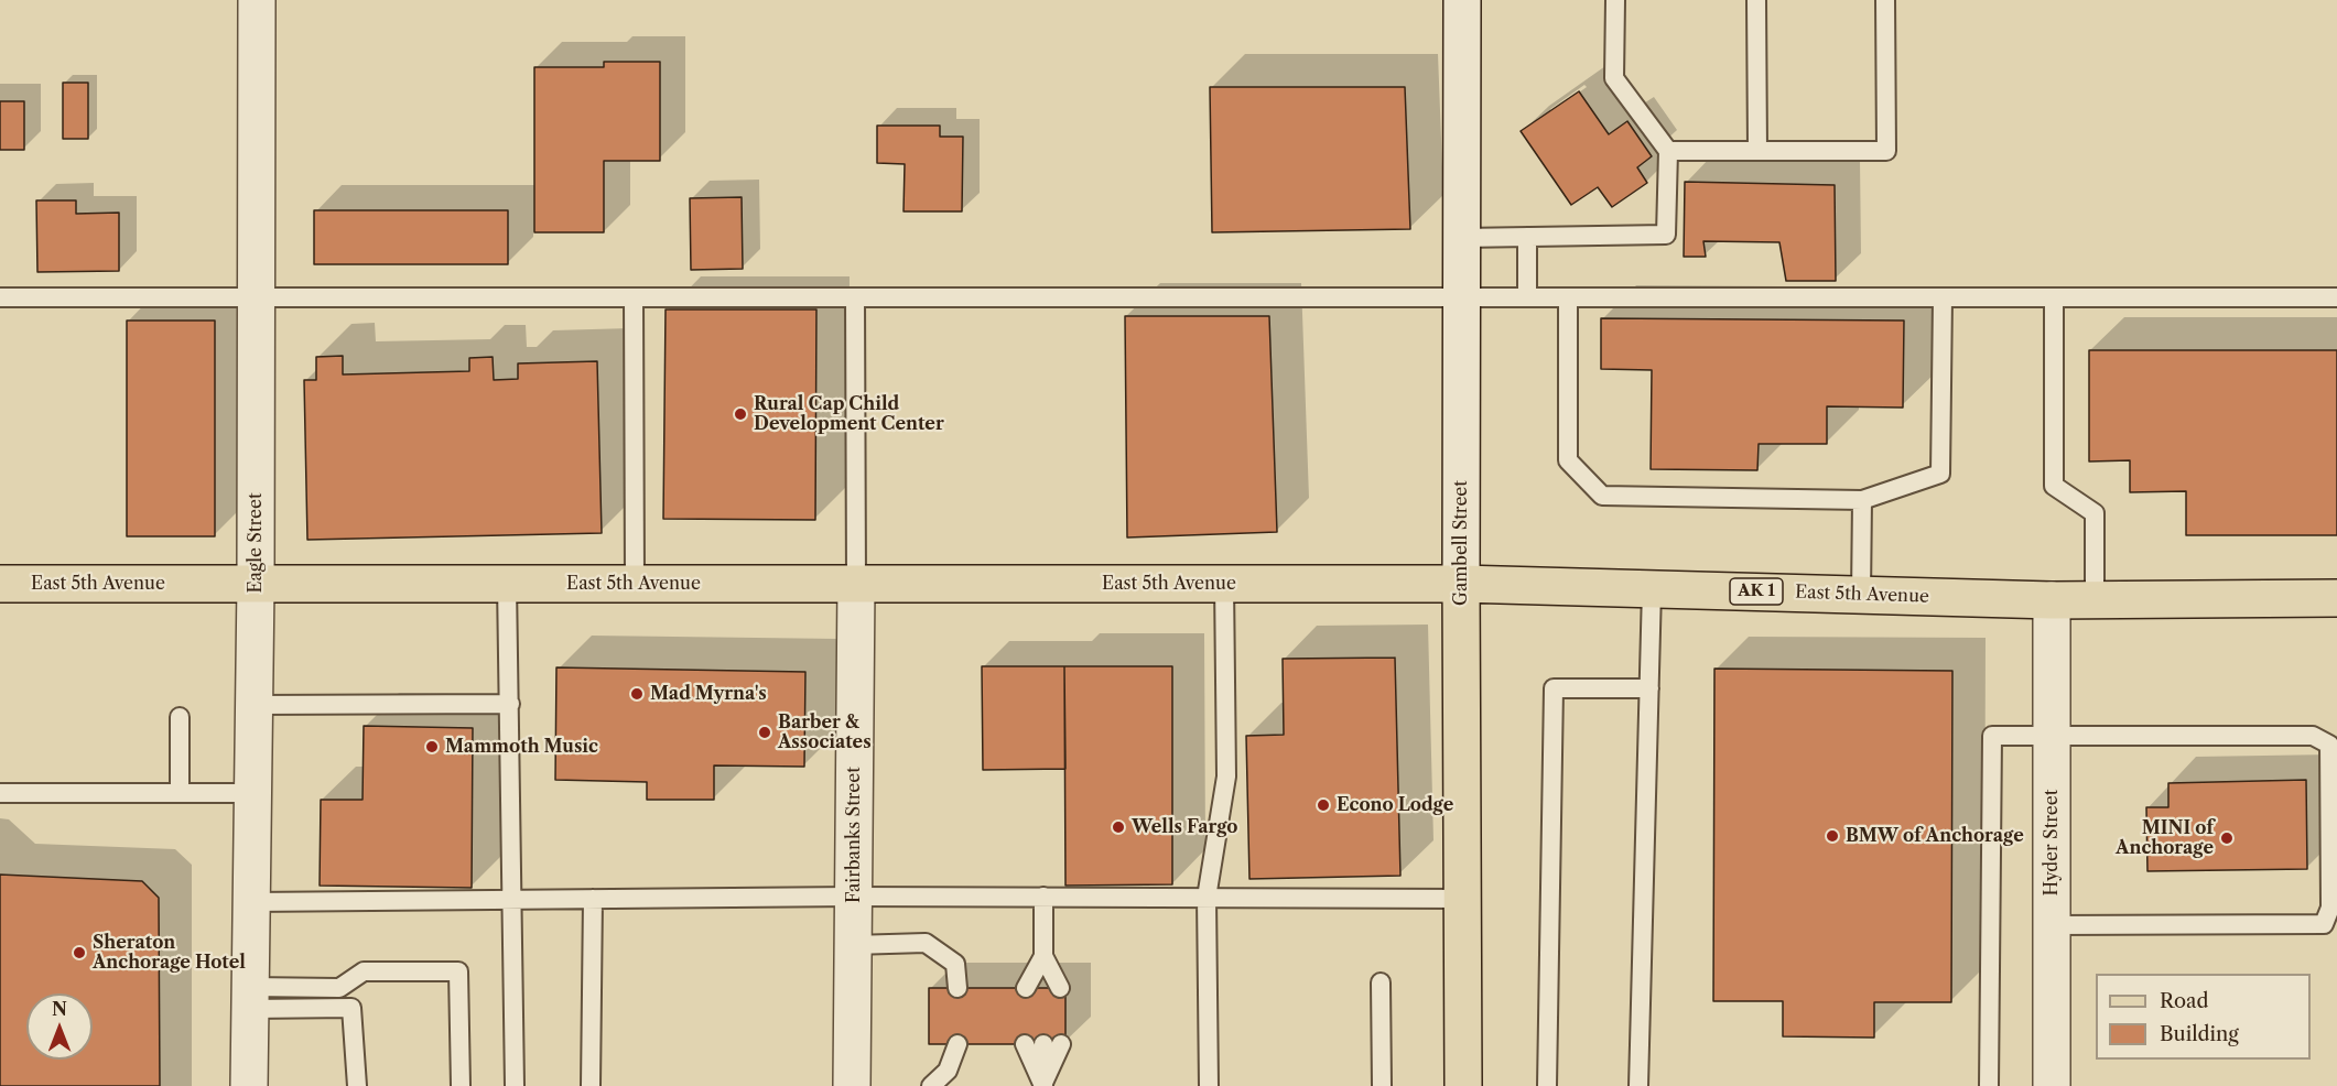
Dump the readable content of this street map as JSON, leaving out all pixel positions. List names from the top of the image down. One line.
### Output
{"streets":{"main road":["Gambell Street","East 5th Avenue","AK 1"],"street":["Eagle Street","Fairbanks Street","Hyder Street"]},"crossings":[["Eagle Street","East 5th Avenue"],["Gambell Street","East 5th Avenue"],["East 5th Avenue","Fairbanks Street"],["East 5th Avenue","Hyder Street"]],"places":["Rural Cap Child Development Center","Mad Myrna's","Barber & Associates","Mammoth Music","Econo Lodge","Wells Fargo","BMW of Anchorage","MINI of Anchorage","Sheraton Anchorage Hotel"],"legend":["Road","Building"],"north":"top"}
